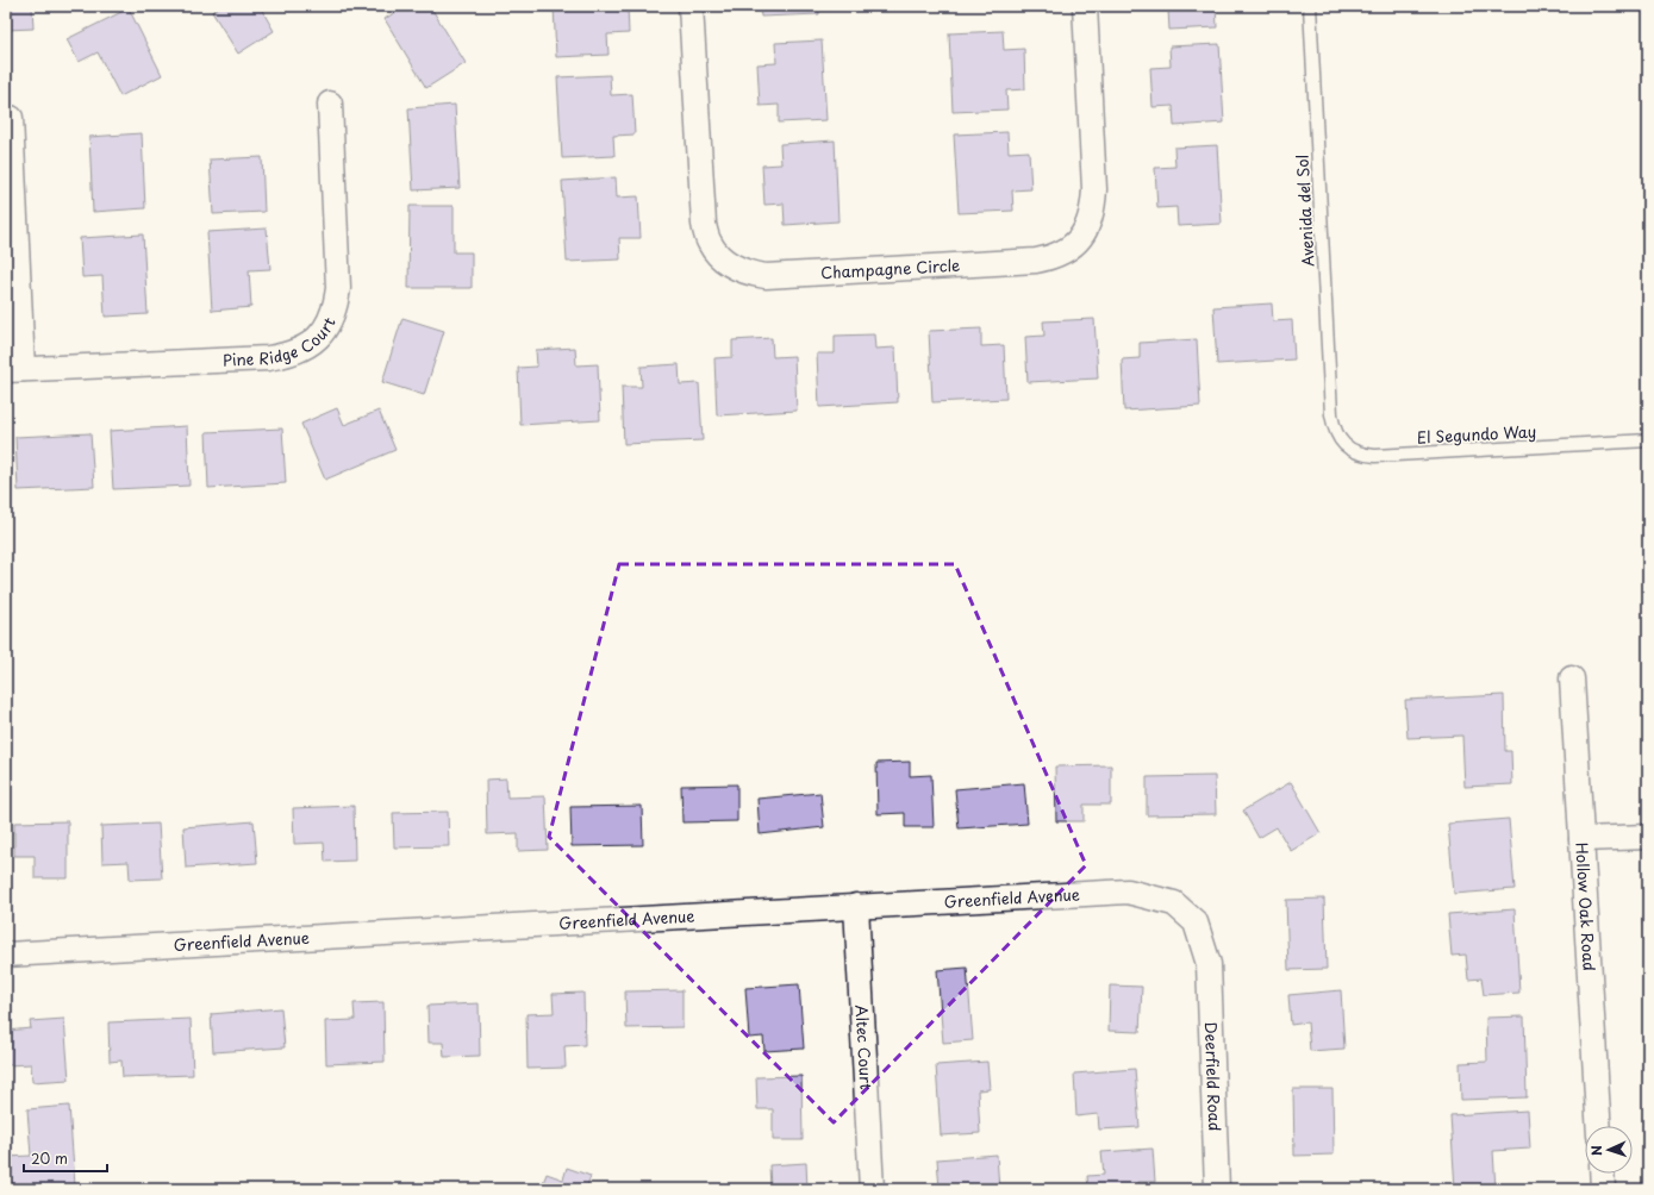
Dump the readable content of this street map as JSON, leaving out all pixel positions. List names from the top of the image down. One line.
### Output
{"streets":{"street":["Champagne Circle","Pine Ridge Court","Greenfield Avenue","Hollow Oak Road","Altec Court","Deerfield Road"],"lane":["Avenida del Sol","El Segundo Way"]},"crossings":[["Avenida del Sol","El Segundo Way"],["Greenfield Avenue","Altec Court"],["Greenfield Avenue","Deerfield Road"]],"scale_bar":"20 m","north":"left"}
